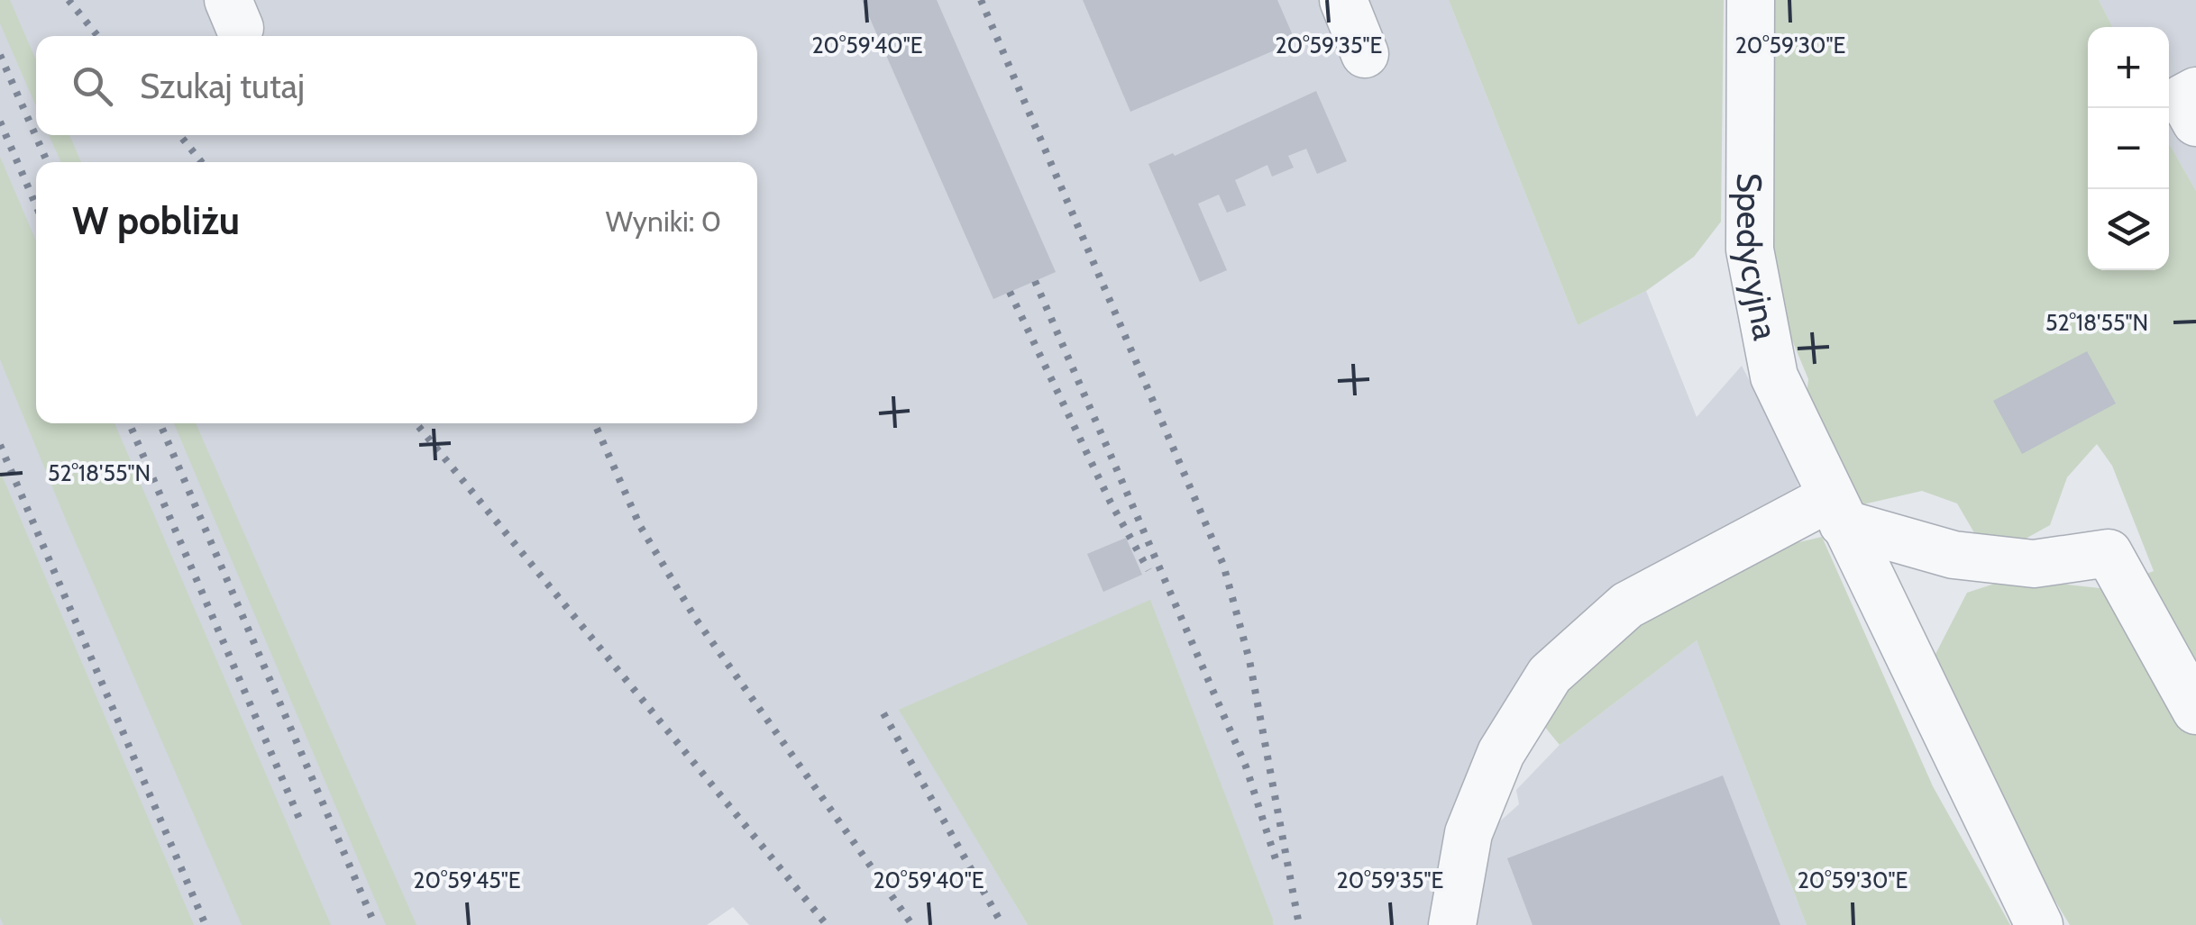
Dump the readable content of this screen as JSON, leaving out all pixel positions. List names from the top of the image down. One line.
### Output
{"streets":{"street":["Spedycyjna"]},"page":{"map_buttons":["+","−"],"search":"Szukaj tutaj","heading":["W pobliżu","Wyniki: 0"]},"coordinates":["20°59'40\"E","20°59'35\"E","20°59'30\"E","52°18'55\"N","20°59'45\"E"]}
